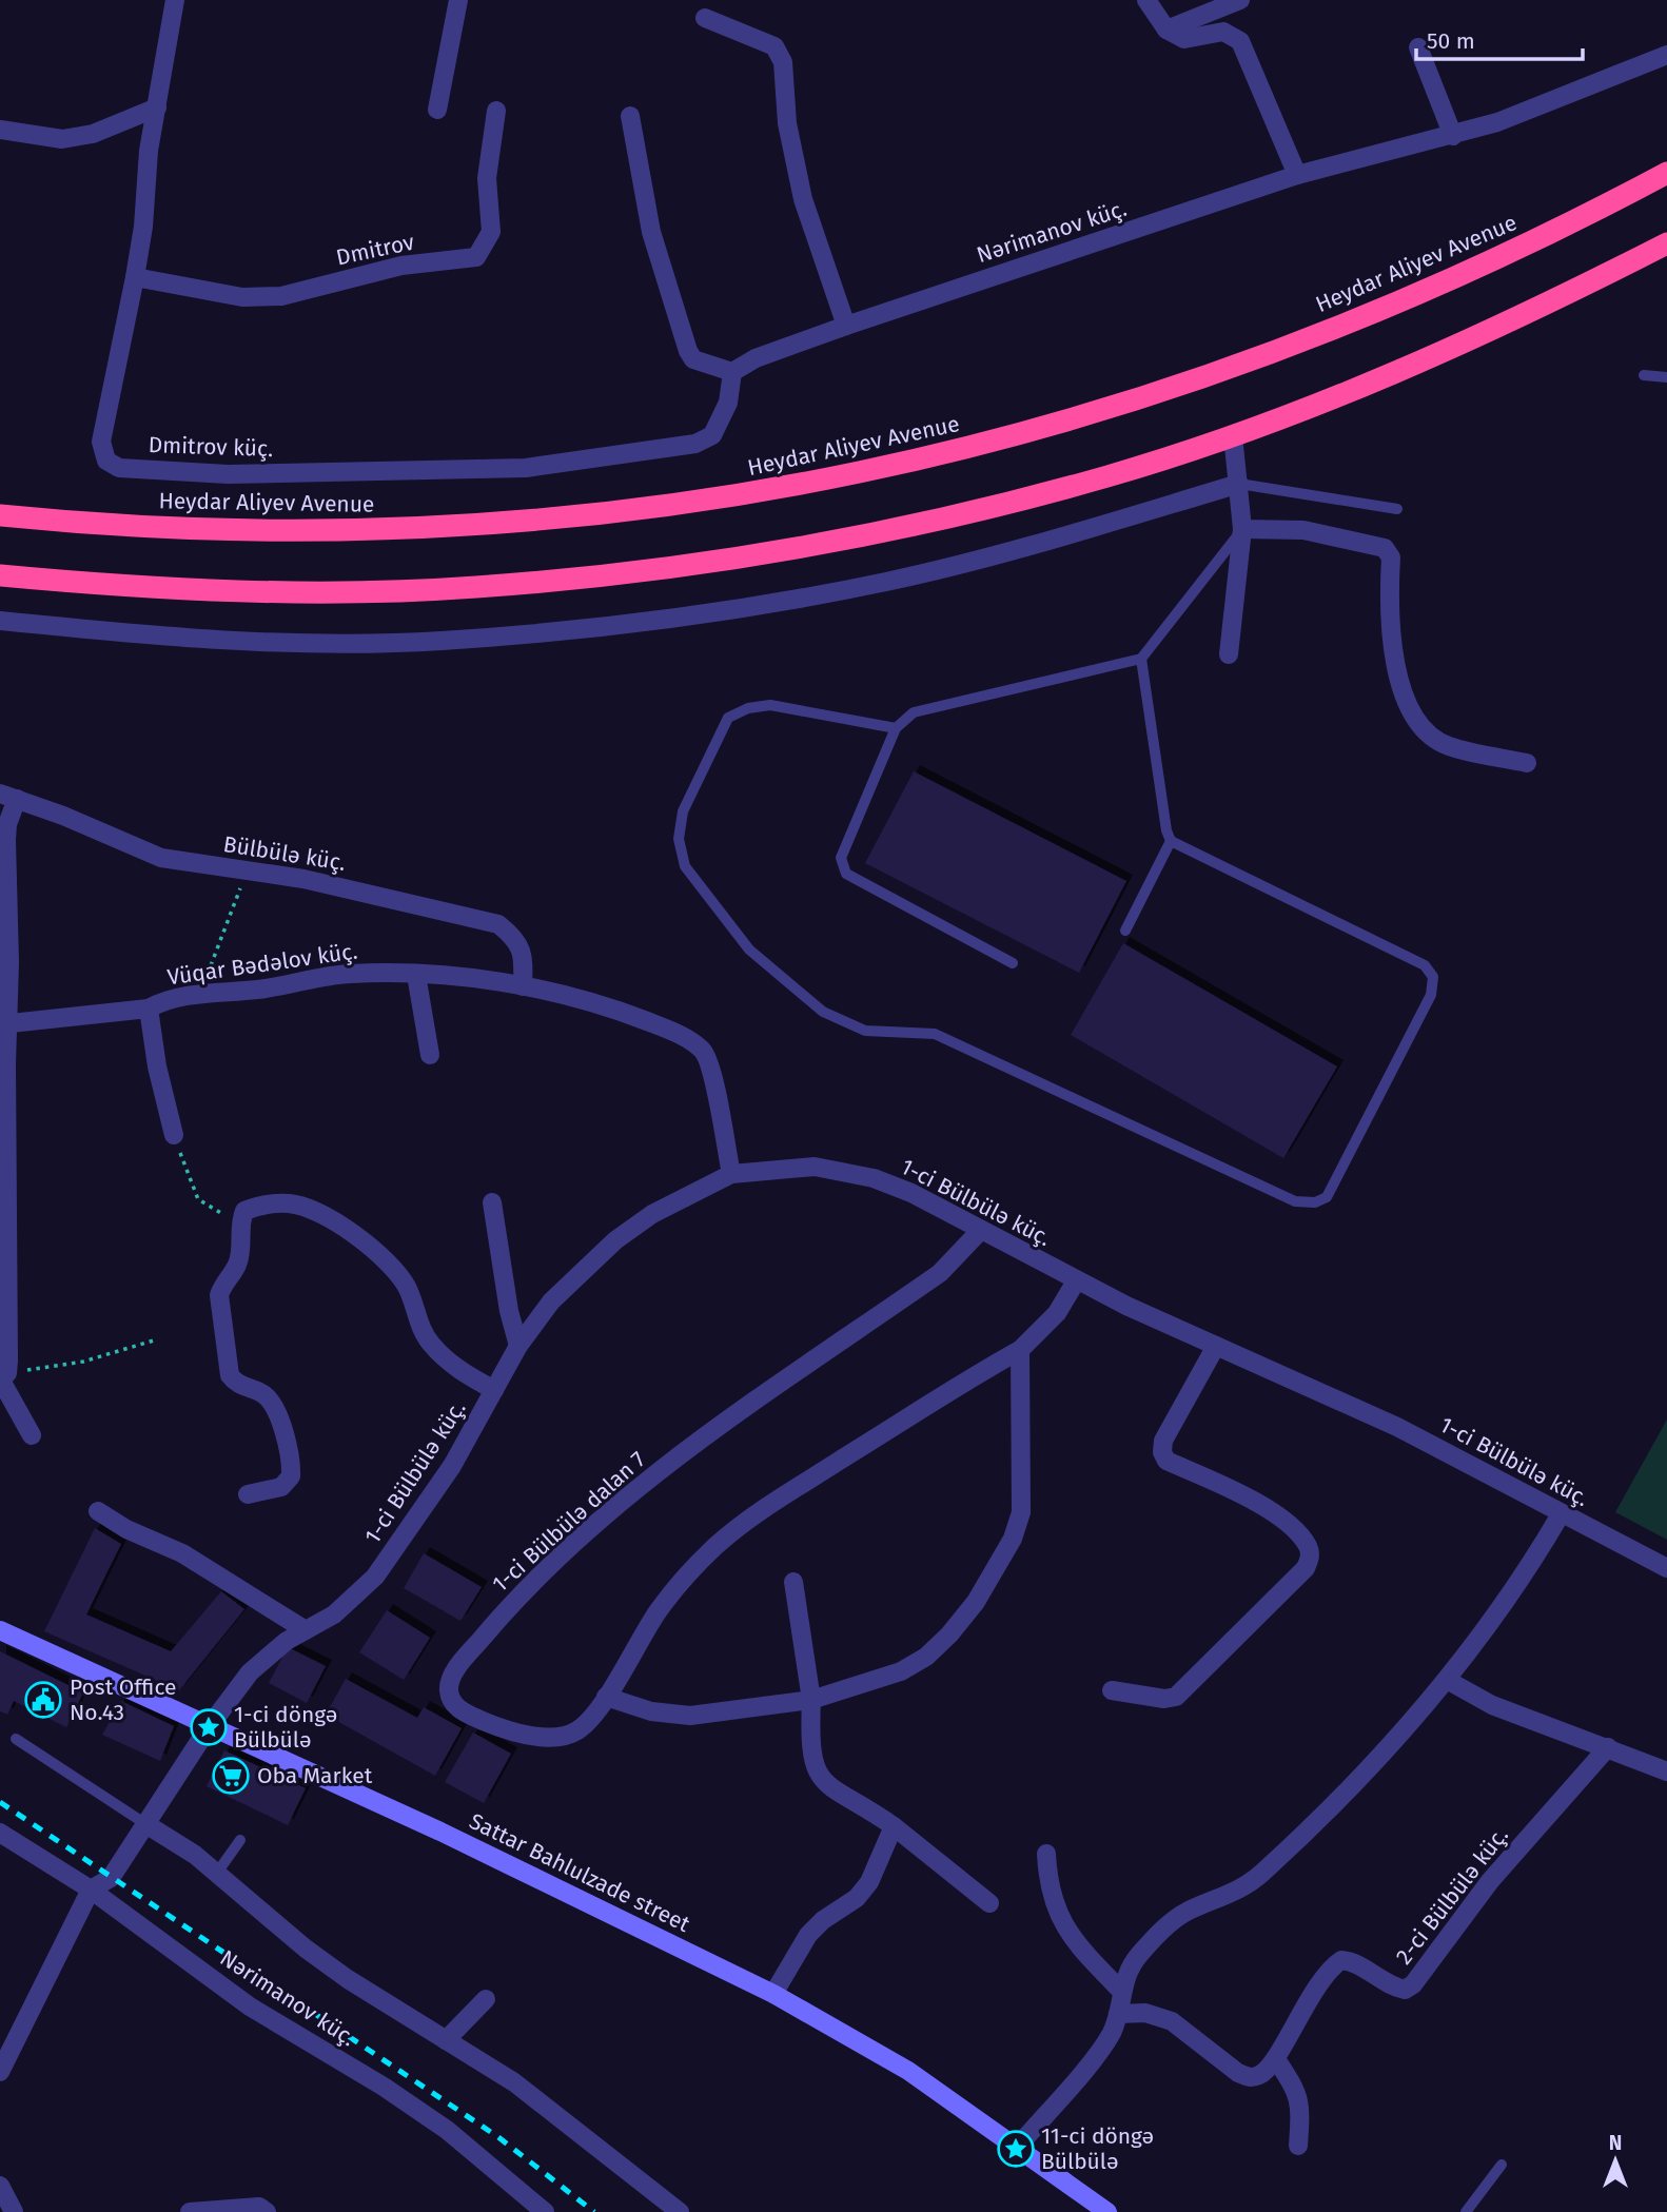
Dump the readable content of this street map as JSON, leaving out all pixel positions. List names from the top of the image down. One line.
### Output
{"streets":{"highway":["Heydar Aliyev Avenue"],"main road":["Sattar Bahlulzade street"],"street":["Nərimanov küç.","Dmitrov","Dmitrov küç.","Bülbülə küç.","Vüqar Bədəlov küç.","1-ci Bülbülə küç.","1-ci Bülbülə dalan 7","2-ci Bülbülə küç."]},"crossings":[["Nərimanov küç.","Dmitrov küç."],["Nərimanov küç.","1-ci Bülbülə küç."],["Dmitrov","Dmitrov küç."],["Bülbülə küç.","Vüqar Bədəlov küç."],["Vüqar Bədəlov küç.","1-ci Bülbülə küç."],["1-ci Bülbülə küç.","1-ci Bülbülə dalan 7"],["1-ci Bülbülə küç.","Sattar Bahlulzade street"]],"places":{"public building":["Post Office No.43"],"place":["1-ci döngə Bülbülə","11-ci döngə Bülbülə"],"supermarket":["Oba Market"]},"scale_bar":"50 m","north":"top"}
